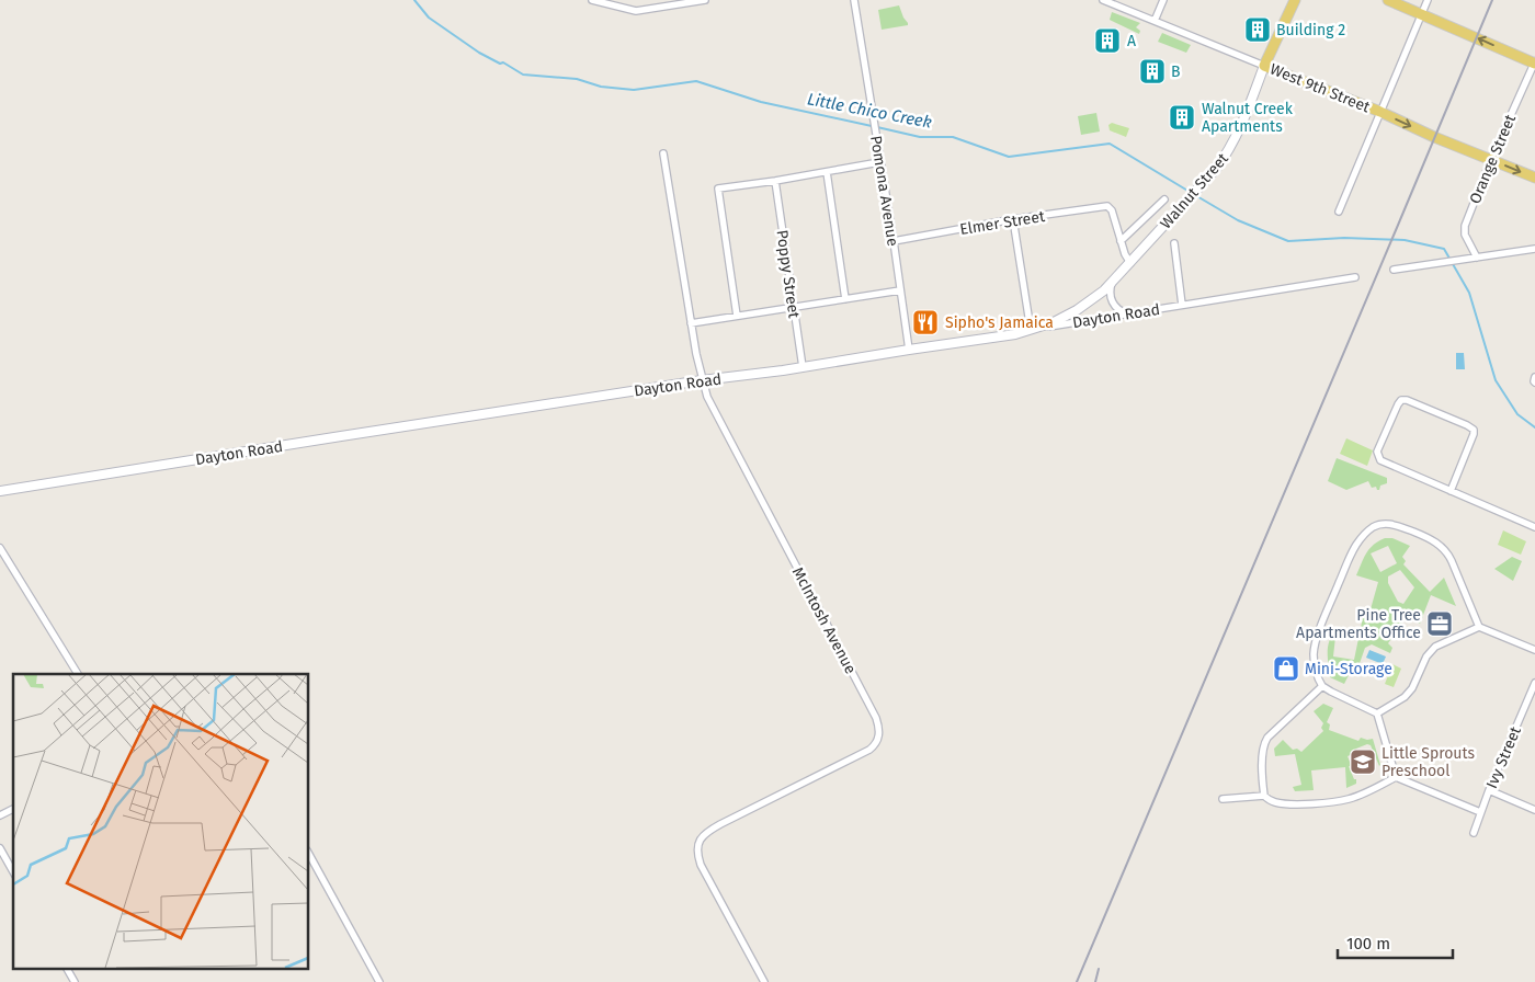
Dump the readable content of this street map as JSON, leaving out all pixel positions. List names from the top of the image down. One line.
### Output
{"streets":{"main road":["West 9th Street","Walnut Street"],"street":["Orange Street","Pomona Avenue","Elmer Street","Poppy Street","Dayton Road","McIntosh Avenue","Ivy Street"]},"crossings":[["West 9th Street","Orange Street"],["West 9th Street","Walnut Street"],["Pomona Avenue","Elmer Street"],["Pomona Avenue","Dayton Road"],["Walnut Street","Dayton Road"],["Poppy Street","Dayton Road"],["Dayton Road","McIntosh Avenue"]],"one_way":["West 9th Street"],"water":["Little Chico Creek"],"places":{"building":["Building 2","A","B","Walnut Creek Apartments"],"restaurant":["Sipho's Jamaica"],"office":["Pine Tree Apartments Office"],"shop":["Mini-Storage"],"school or university":["Little Sprouts Preschool"]},"scale_bar":"100 m"}
